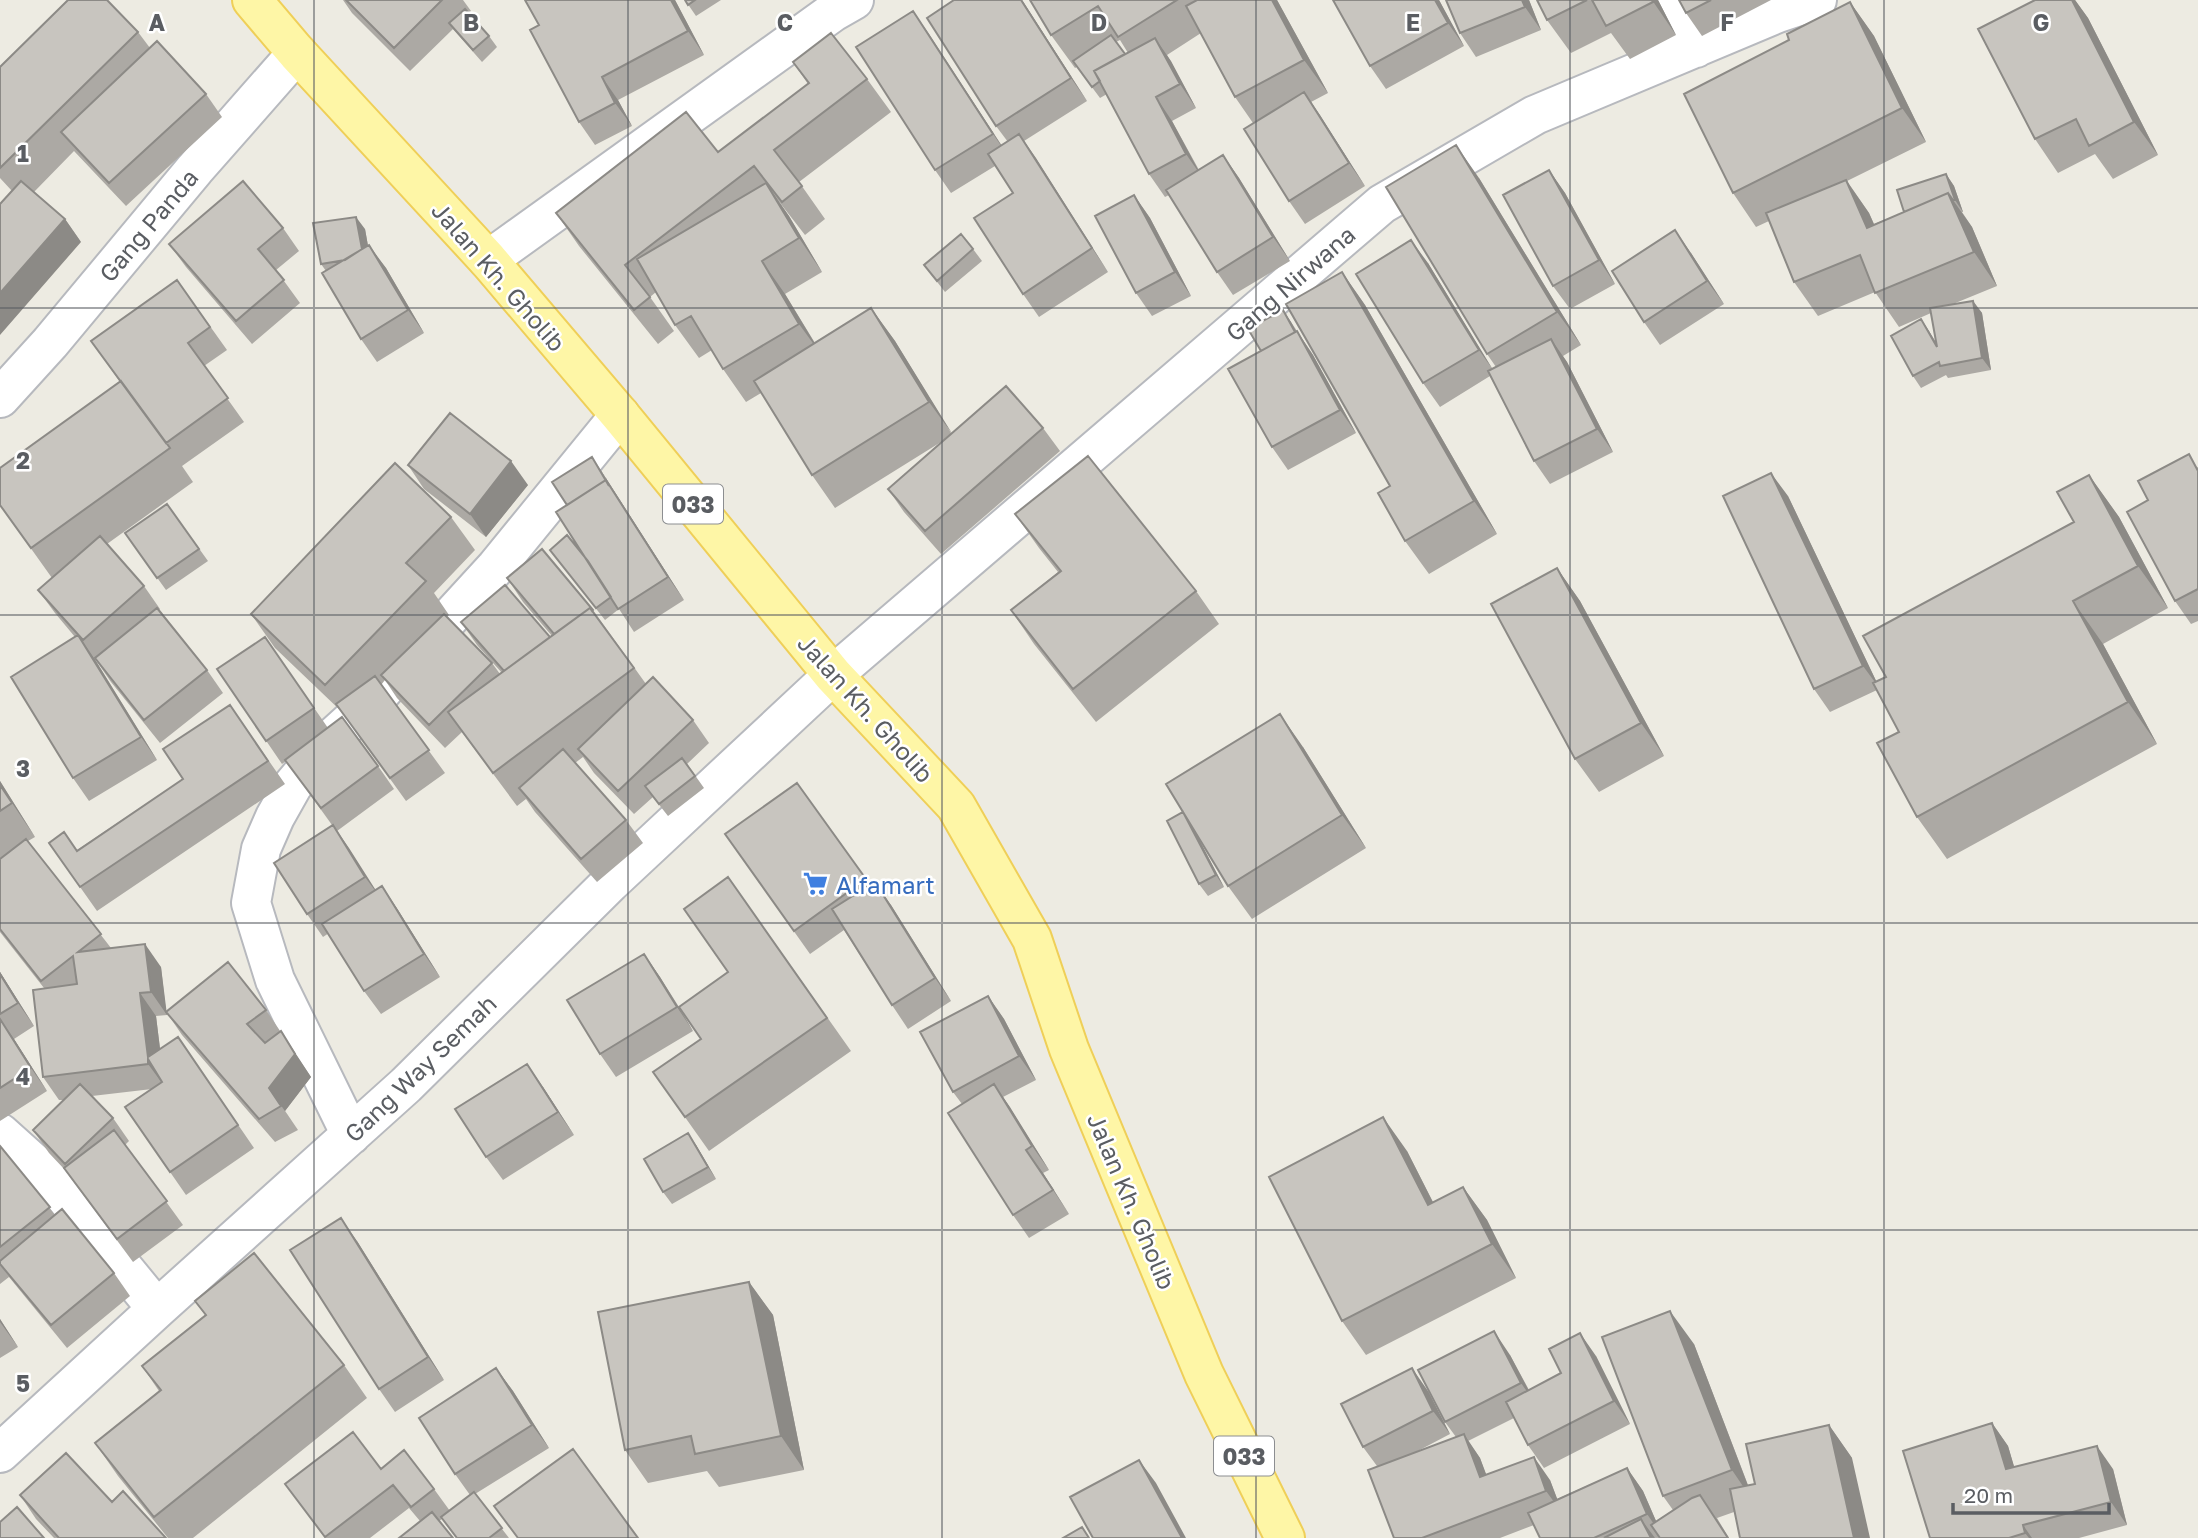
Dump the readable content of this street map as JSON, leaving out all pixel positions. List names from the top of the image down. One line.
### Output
{"streets":{"main road":["Jalan Kh. Gholib","033"],"street":["Gang Panda","Gang Nirwana","Gang Way Semah"]},"crossings":[["Gang Panda","Jalan Kh. Gholib"],["Jalan Kh. Gholib","Gang Nirwana"],["Jalan Kh. Gholib","Gang Way Semah"],["Gang Nirwana","Gang Way Semah"]],"places":{"supermarket":["Alfamart"]},"scale_bar":"20 m","grid":{"columns":["A","B","C","D","E","F","G"],"rows":["1","2","3","4","5"]}}
